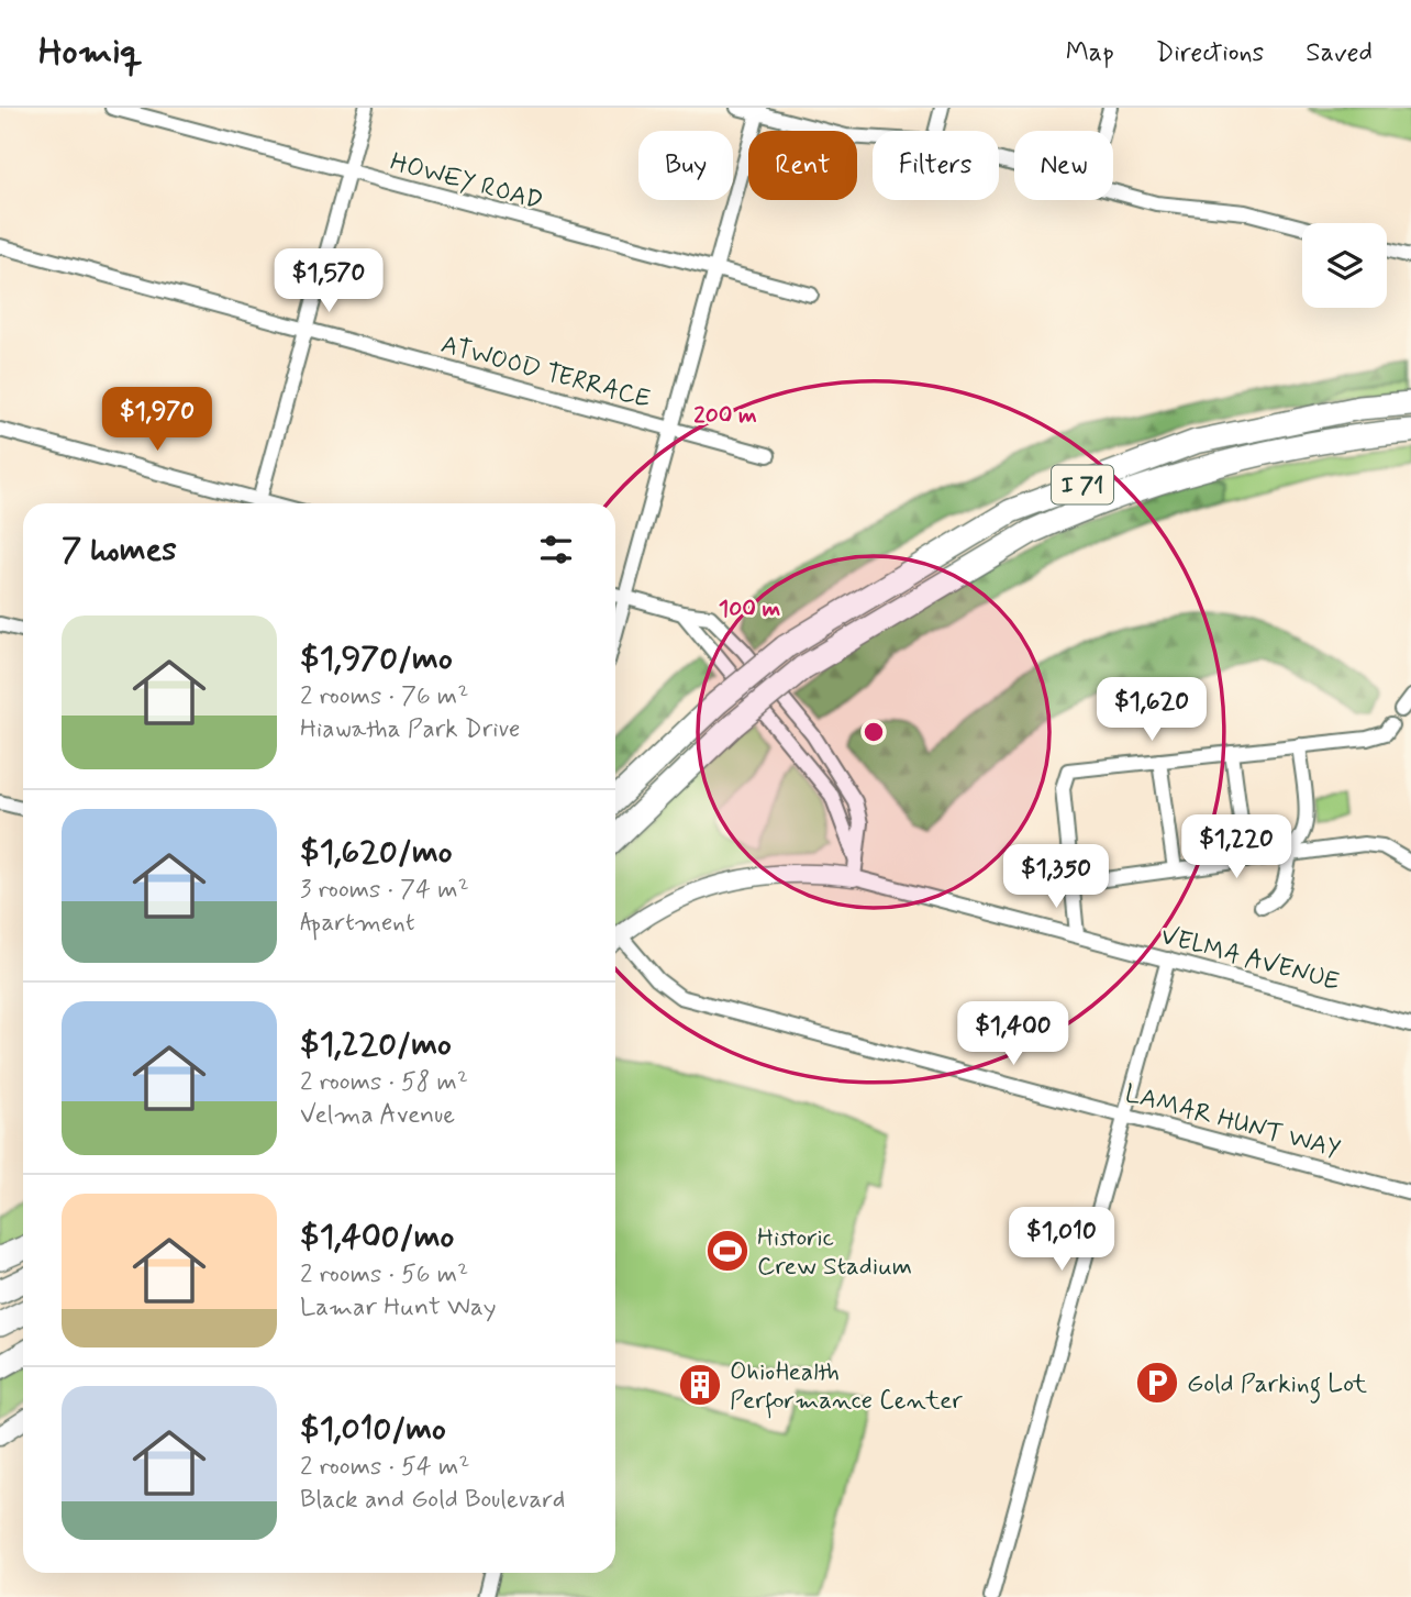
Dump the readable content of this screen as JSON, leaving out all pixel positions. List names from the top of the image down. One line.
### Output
{"streets":{"highway":["I 71"],"street":["HOWEY ROAD","ATWOOD TERRACE","VELMA AVENUE","LAMAR HUNT WAY"]},"places":{"sports":["Historic Crew Stadium"],"parking":["Gold Parking Lot"],"building":["OhioHealth Performance Center"]},"page":{"header":"Homiq","nav":["Map","Directions","Saved"],"chip":["Buy","Rent","Filters","New"],"price":["$1,570","$1,970","$1,620","$1,220","$1,350","$1,400","$1,010"],"heading":"7 homes","list":[{"name":"$1,970/mo","note":"2 rooms · 76 m² · Hiawatha Park Drive"},{"name":"$1,620/mo","note":"3 rooms · 74 m² · Apartment"},{"name":"$1,220/mo","note":"2 rooms · 58 m² · Velma Avenue"},{"name":"$1,400/mo","note":"2 rooms · 56 m² · Lamar Hunt Way"},{"name":"$1,010/mo","note":"2 rooms · 54 m² · Black and Gold Boulevard"}]},"rings":["200 m","100 m"]}
